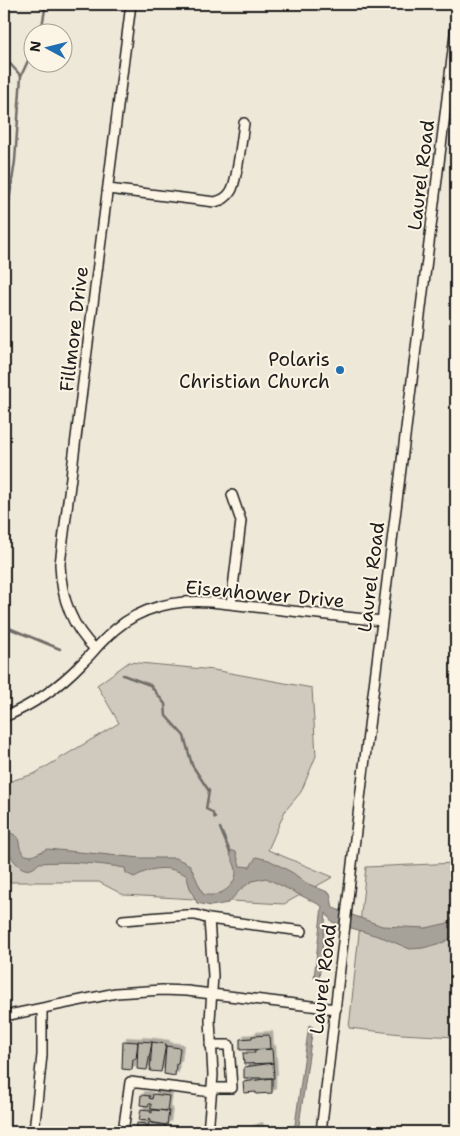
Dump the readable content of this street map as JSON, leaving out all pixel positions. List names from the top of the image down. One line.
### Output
{"streets":{"street":["Laurel Road","Fillmore Drive","Eisenhower Drive"]},"crossings":[["Laurel Road","Eisenhower Drive"],["Fillmore Drive","Eisenhower Drive"]],"places":["Polaris Christian Church"],"north":"left"}
